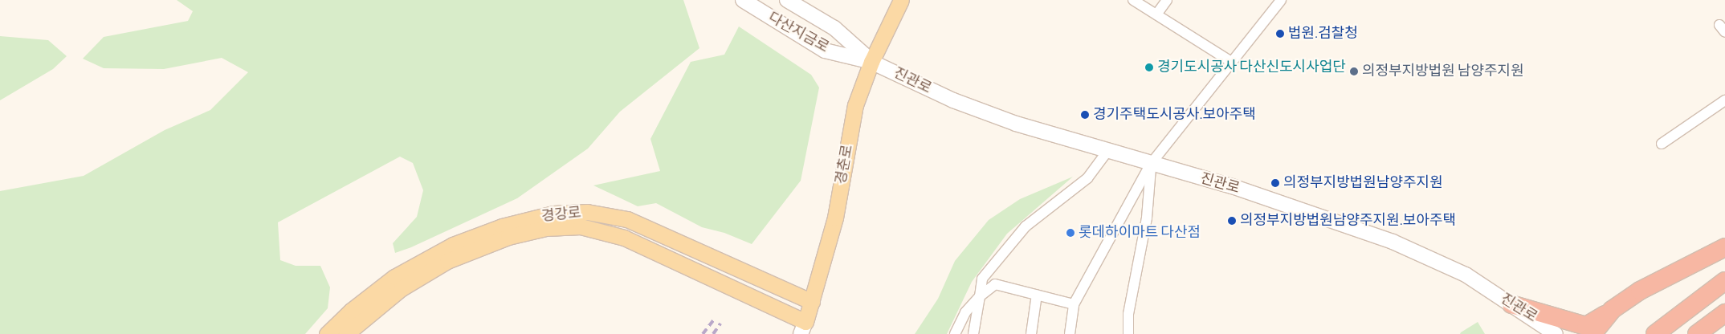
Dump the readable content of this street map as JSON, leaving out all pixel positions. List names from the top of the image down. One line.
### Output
{"streets":{"main road":["다산지금로","진관로","경춘로","경강로"]},"crossings":[["다산지금로","진관로"],["다산지금로","경춘로"],["진관로","경춘로"],["경춘로","경강로"]],"places":["법원.검찰청","경기도시공사 다산신도시사업단","의정부지방법원 남양주지원","경기주택도시공사.보아주택","의정부지방법원남양주지원","의정부지방법원남양주지원.보아주택","롯데하이마트 다산점"]}
